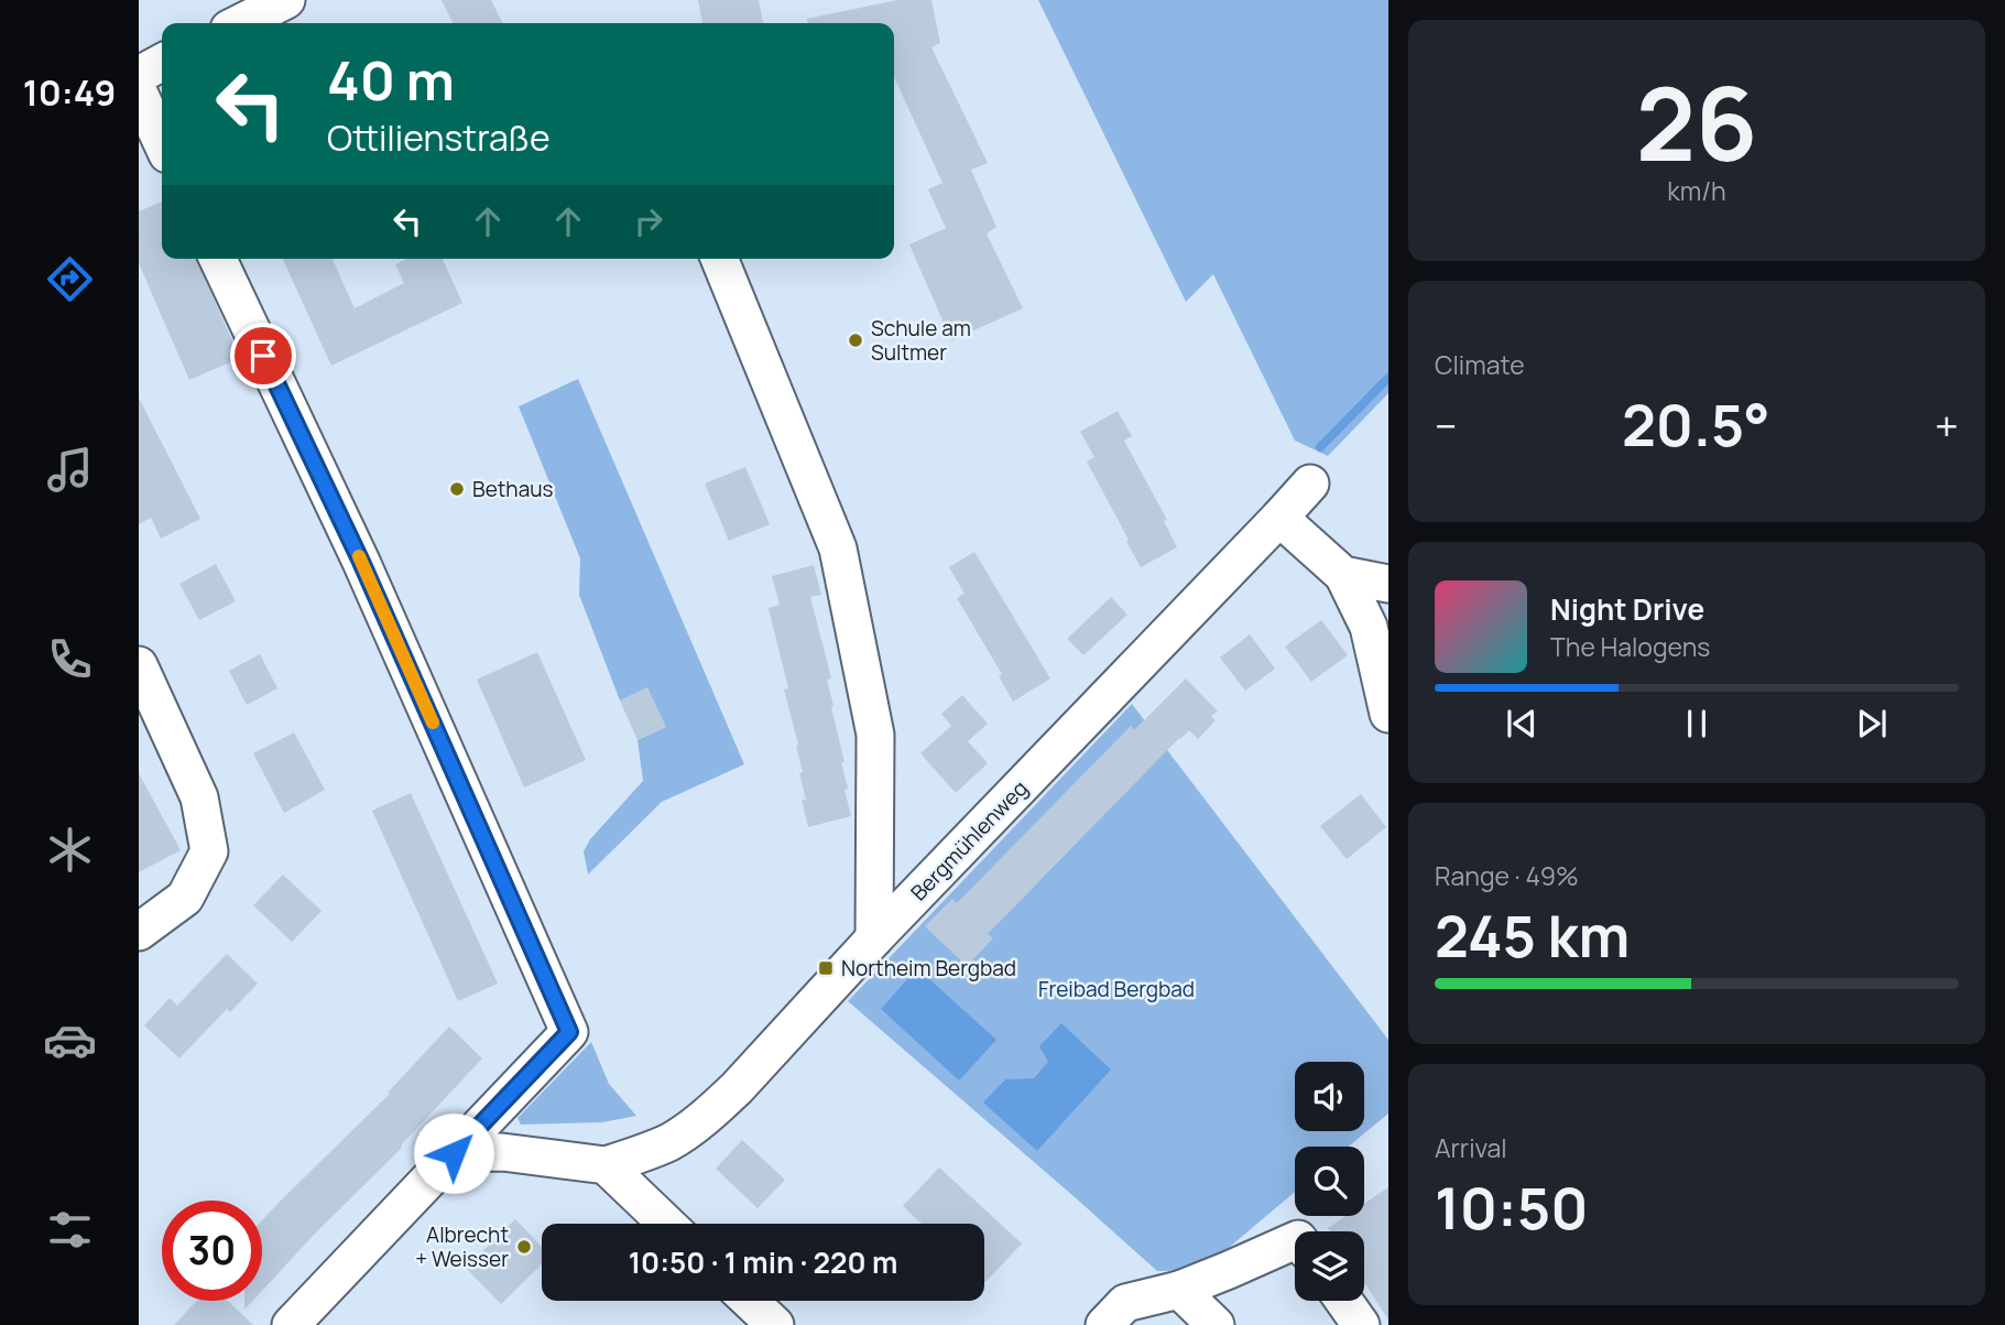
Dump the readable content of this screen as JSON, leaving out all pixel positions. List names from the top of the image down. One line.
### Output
{"streets":{"street":["Bergmühlenweg"]},"parks":["Freibad Bergbad"],"places":{"other":["Schule am Sultmer","Bethaus","Albrecht + Weisser"],"transit":["Northeim Bergbad"]},"page":{"tabs":"10:49","tile":[["26","km/h"],"Climate",["Range · 49%","245 km"],["Arrival","10:50"]],"turn":["40 m","Ottilienstraße"],"heat":["−","20.5°","+"],"song":["Night Drive","The Halogens"],"limit":"30","trip":"10:50 · 1 min · 220 m"}}
